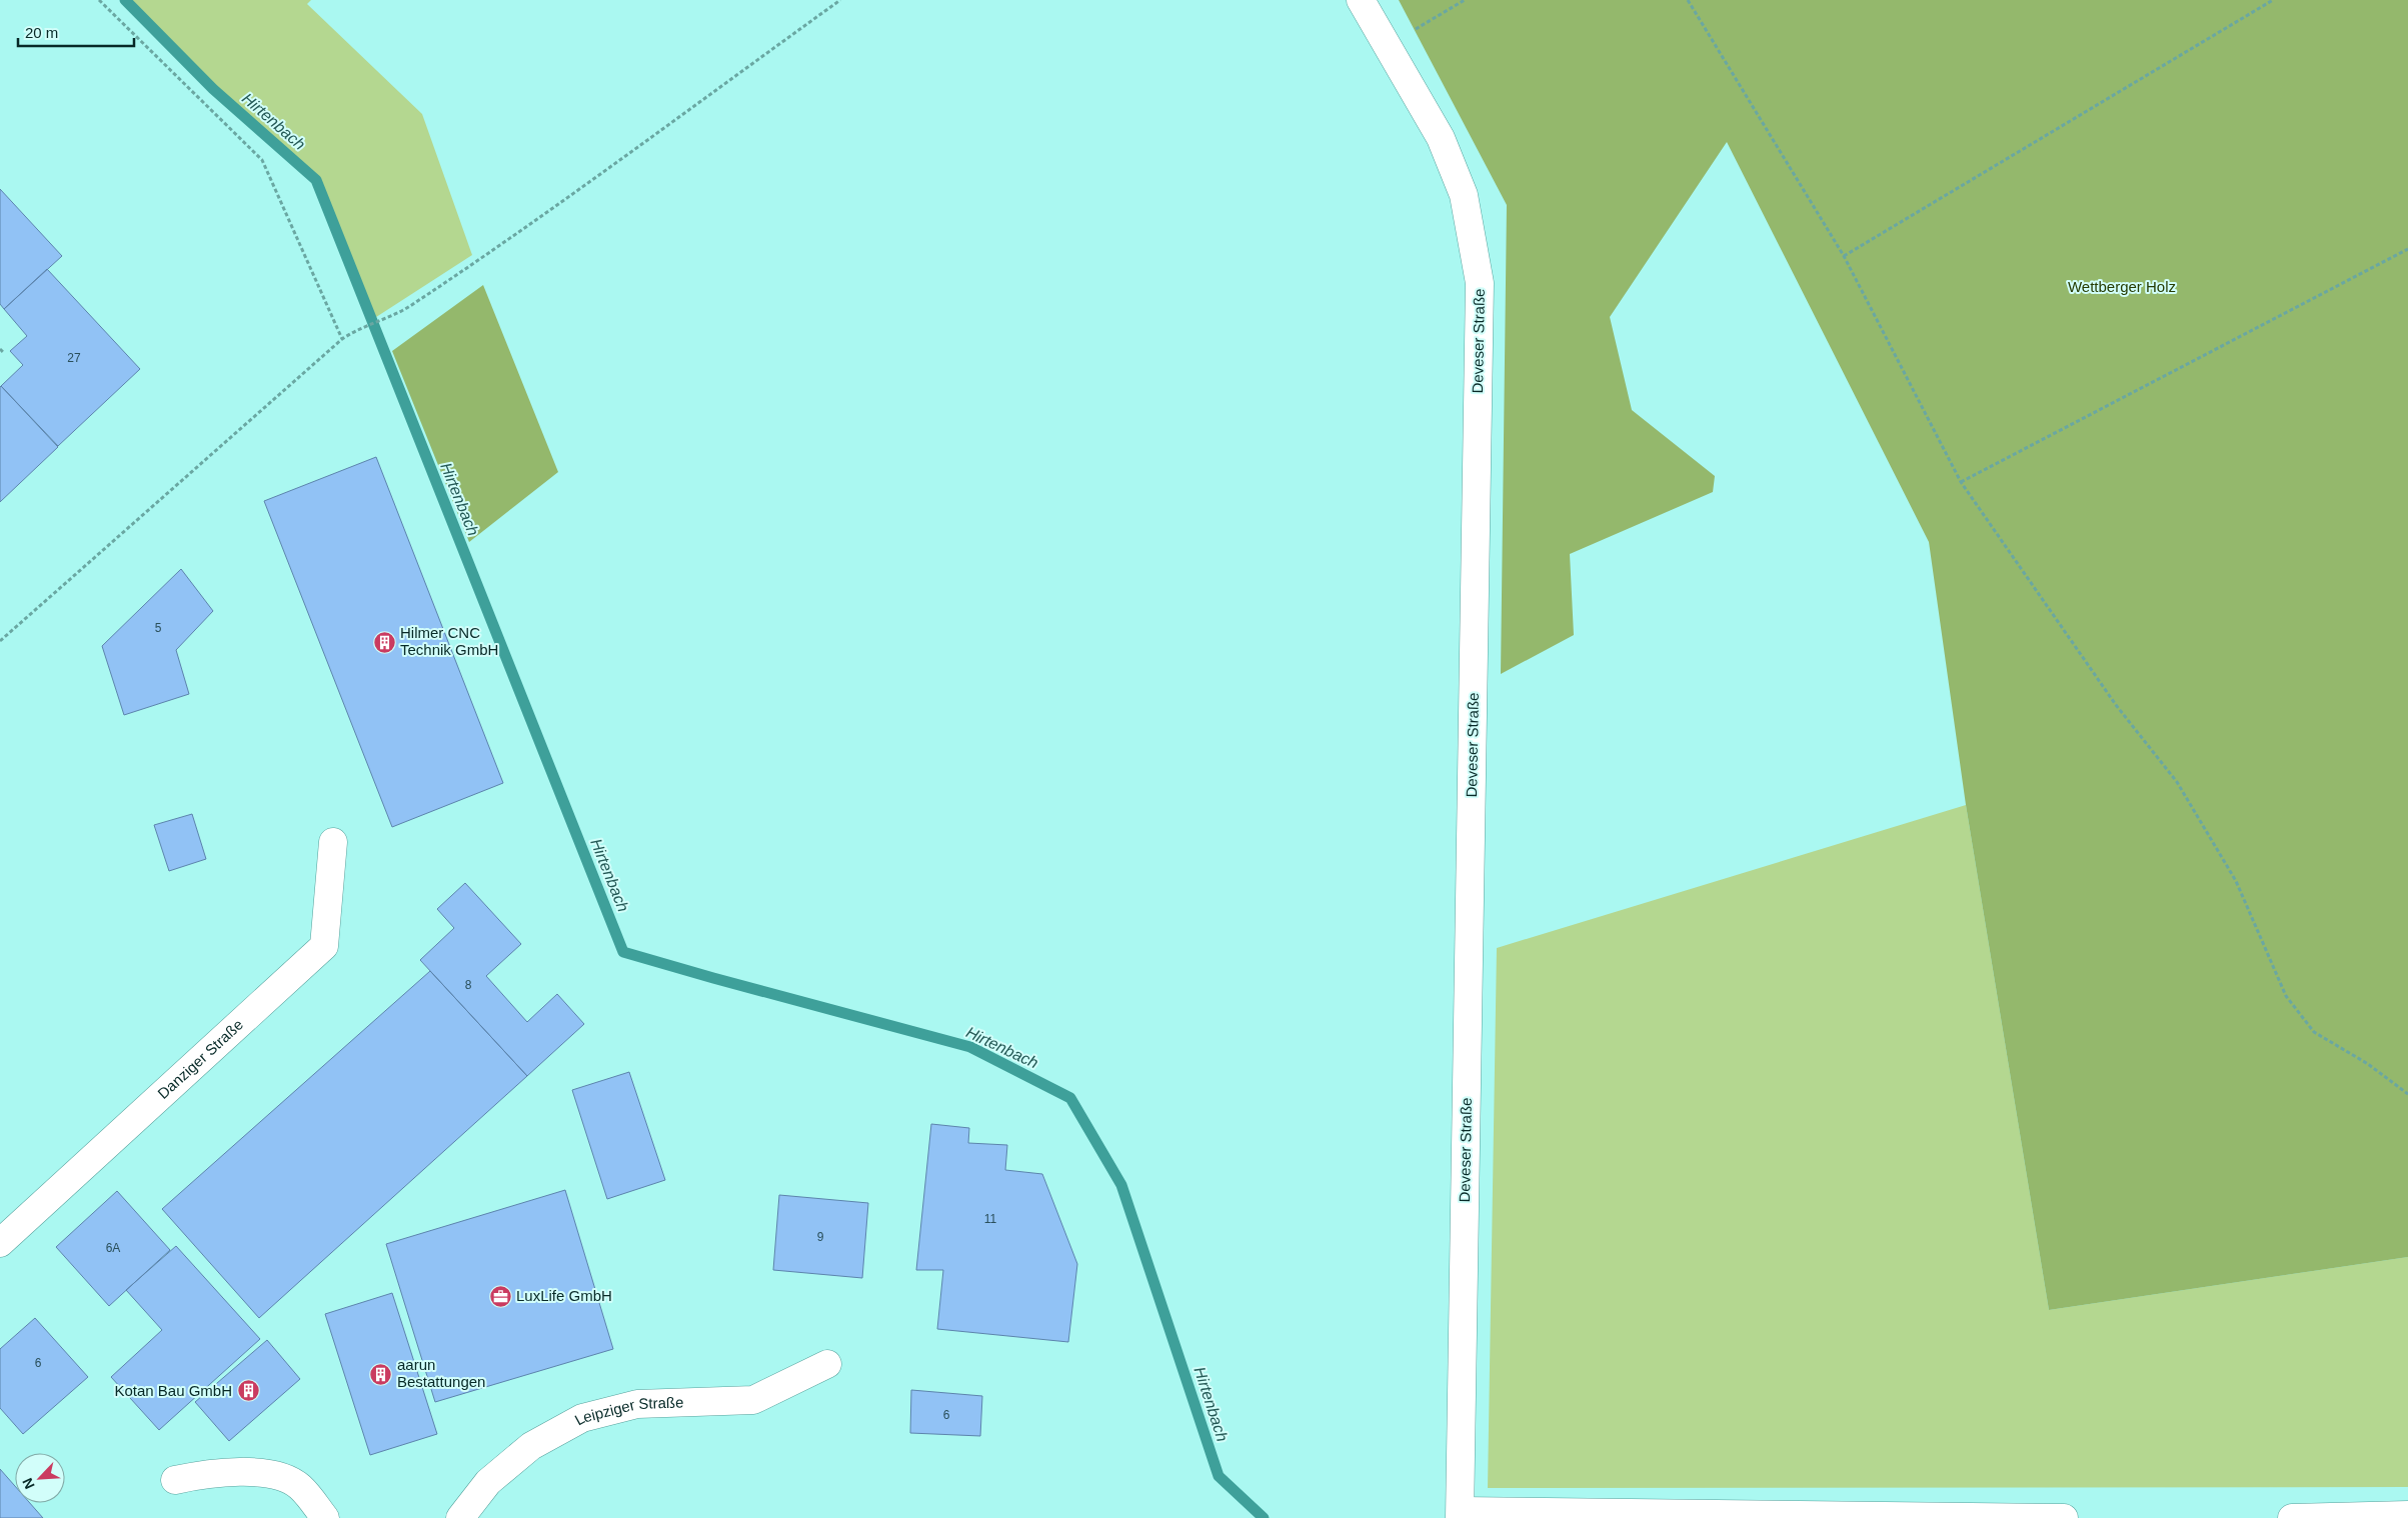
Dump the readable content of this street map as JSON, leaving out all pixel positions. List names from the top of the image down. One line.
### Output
{"streets":{"street":["Deveser Straße","Danziger Straße","Leipziger Straße"]},"water":["Hirtenbach"],"parks":["Wettberger Holz"],"places":{"building":["Hilmer CNC Technik GmbH","aarun Bestattungen","Kotan Bau GmbH"],"office":["LuxLife GmbH"]},"house_numbers":["27","5","8","11","9","6A","6","6"],"scale_bar":"20 m","north":"bottom left"}
